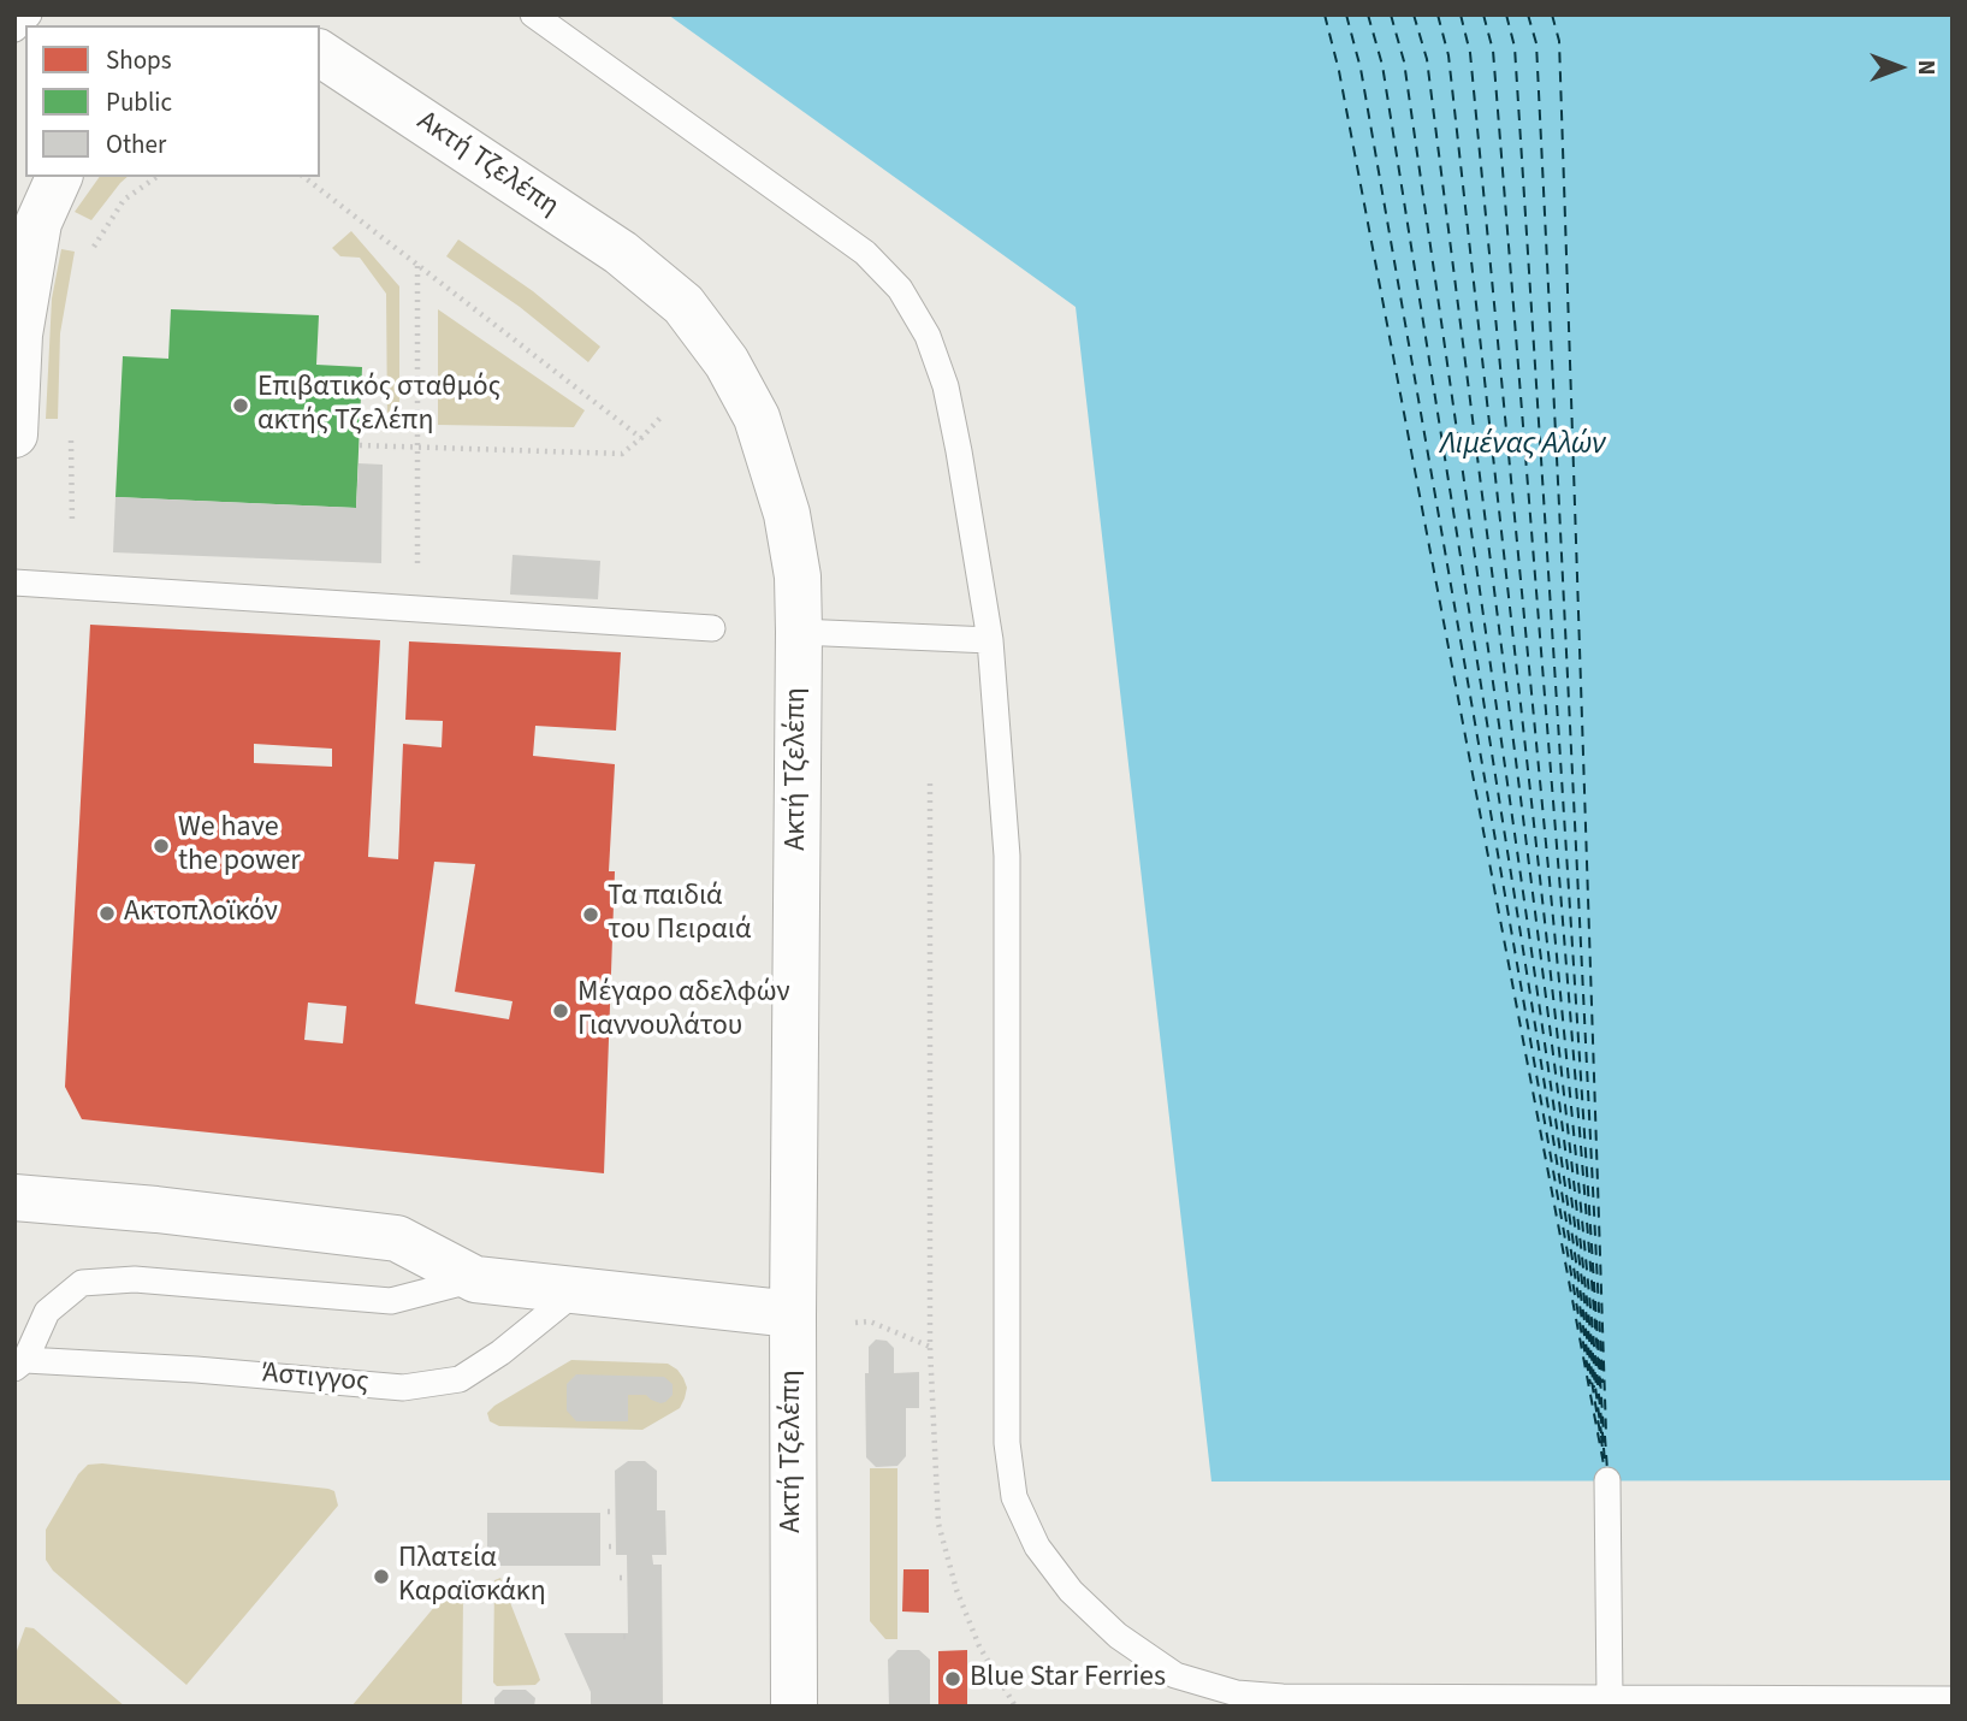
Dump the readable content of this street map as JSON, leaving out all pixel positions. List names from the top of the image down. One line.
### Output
{"streets":{"street":["Ακτή Τζελέπη","Άστιγγος"]},"crossings":[["Ακτή Τζελέπη","Άστιγγος"]],"water":["Λιμένας Αλών"],"places":["Επιβατικός σταθμός ακτής Τζελέπη","We have the power","Ακτοπλοϊκόν","Τα παιδιά του Πειραιά","Μέγαρο αδελφών Γιαννουλάτου","Πλατεία Καραϊσκάκη","Blue Star Ferries"],"legend":["Shops","Public","Other"],"north":"right"}
